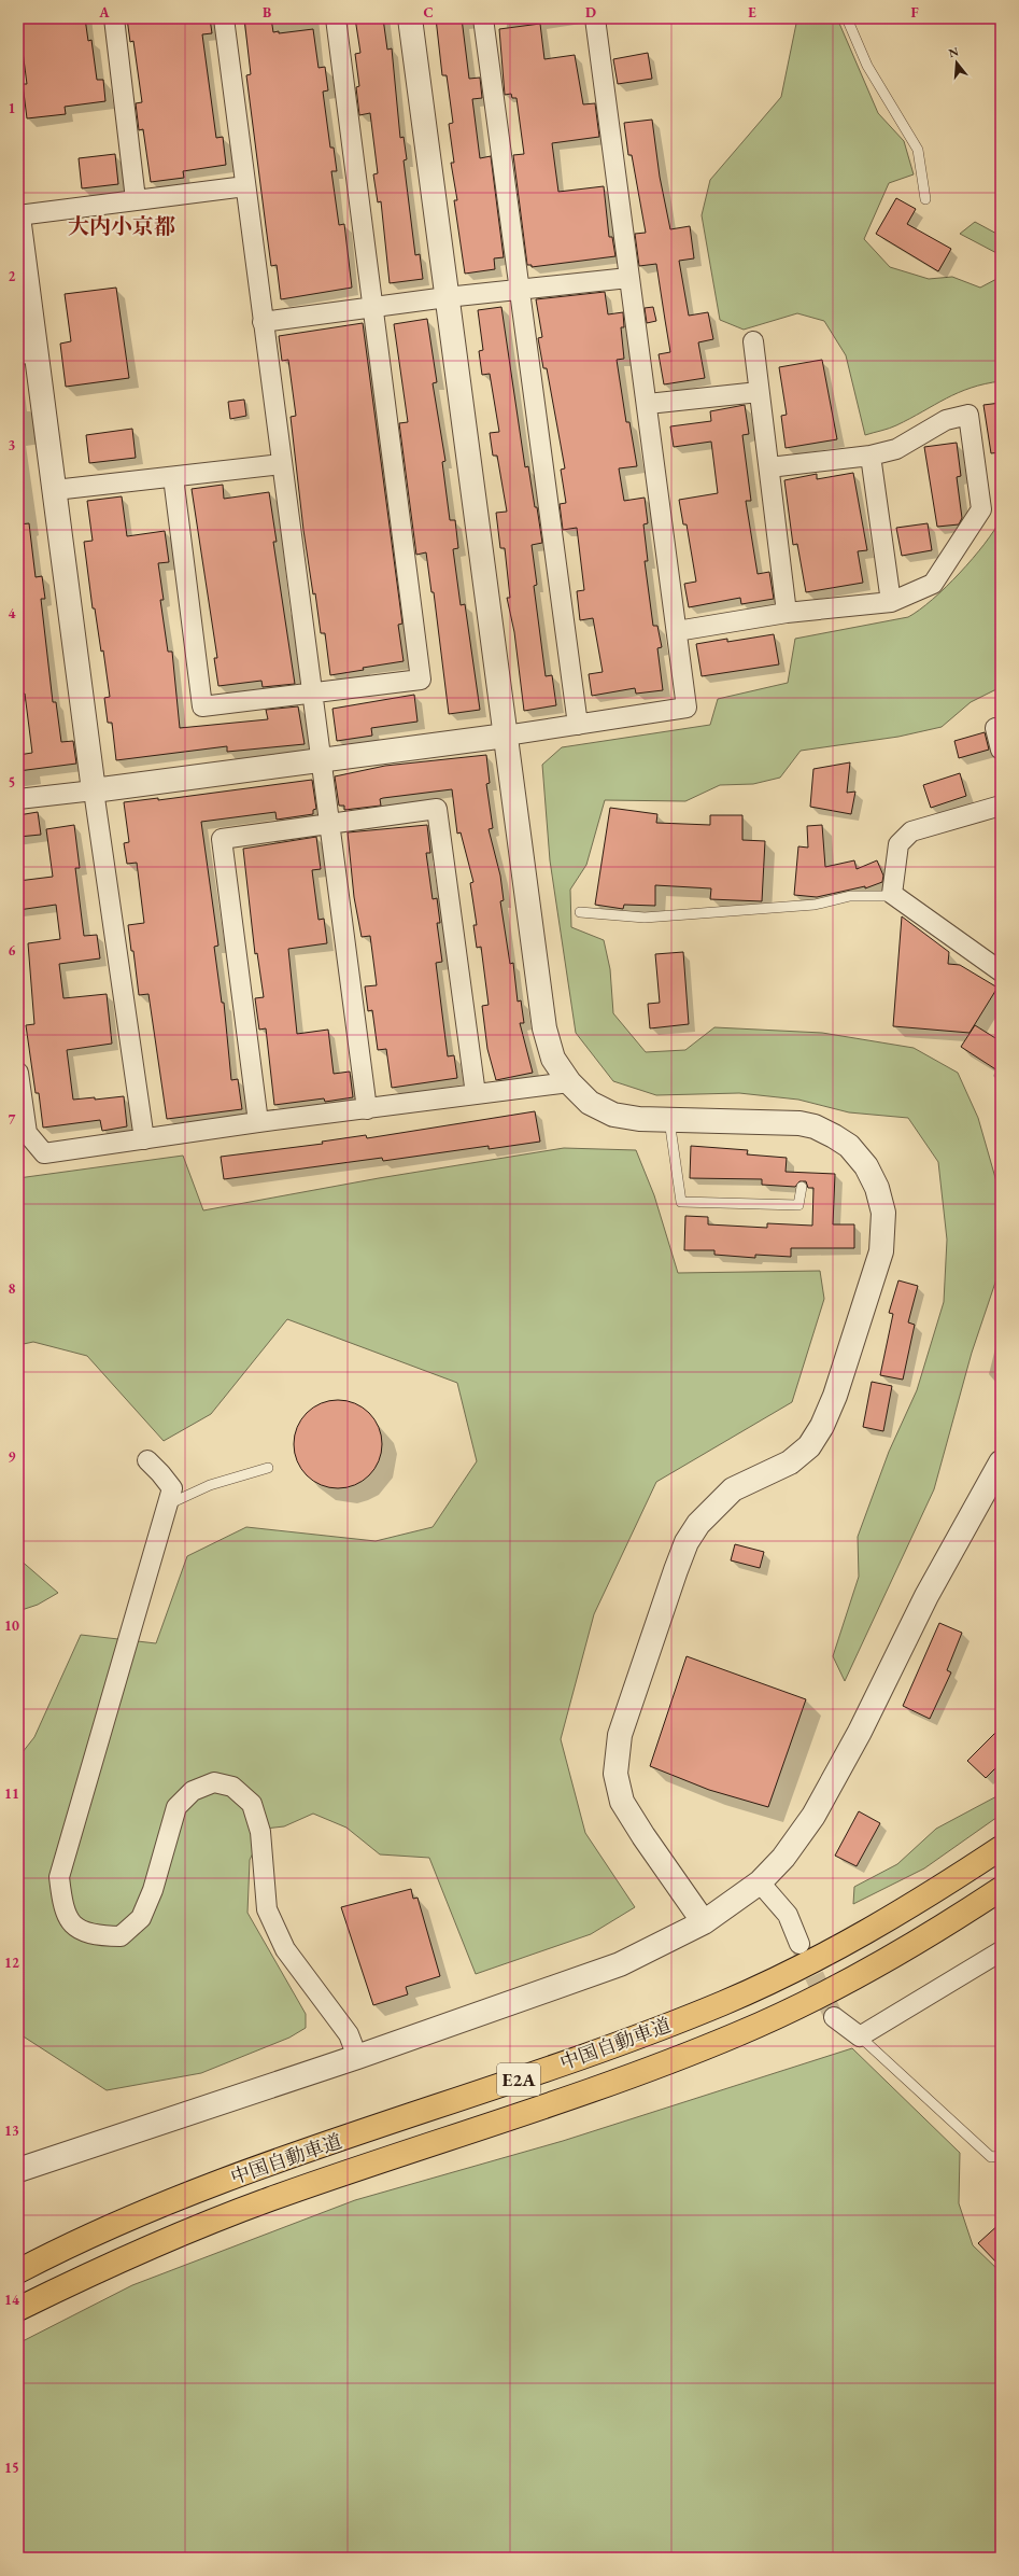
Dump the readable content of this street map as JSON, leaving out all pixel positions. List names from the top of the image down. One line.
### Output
{"streets":{"highway":["中国自動車道","E2A"]},"districts":["大内小京都"],"north":"top","grid":{"columns":["A","B","C","D","E","F"],"rows":["1","2","3","4","5","6","7","8","9","10","11","12","13","14","15"]}}
